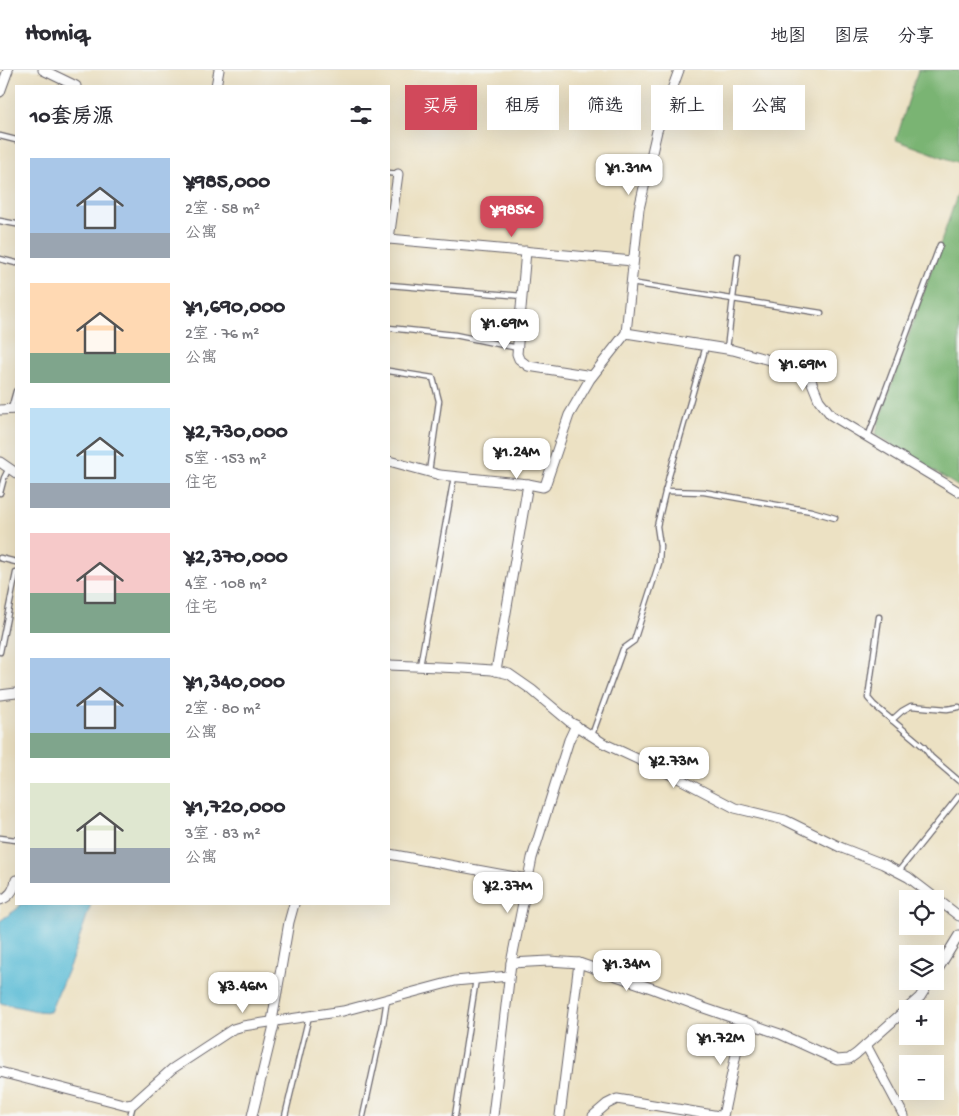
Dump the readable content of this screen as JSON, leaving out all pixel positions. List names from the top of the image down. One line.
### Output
{"page":{"header":"Homiq","nav":["地图","图层","分享"],"chip":["买房","租房","筛选","新上","公寓"],"heading":"10套房源","list":[{"name":"¥985,000","note":"2室 · 58 m² · 公寓"},{"name":"¥1,690,000","note":"2室 · 76 m² · 公寓"},{"name":"¥2,730,000","note":"5室 · 153 m² · 住宅"},{"name":"¥2,370,000","note":"4室 · 108 m² · 住宅"},{"name":"¥1,340,000","note":"2室 · 80 m² · 公寓"},{"name":"¥1,720,000","note":"3室 · 83 m² · 公寓"}],"price":["¥1.31M","¥985K","¥1.69M","¥1.69M","¥1.24M","¥2.73M","¥2.37M","¥1.34M","¥3.46M","¥1.72M"],"map_buttons":["+","−"]}}
